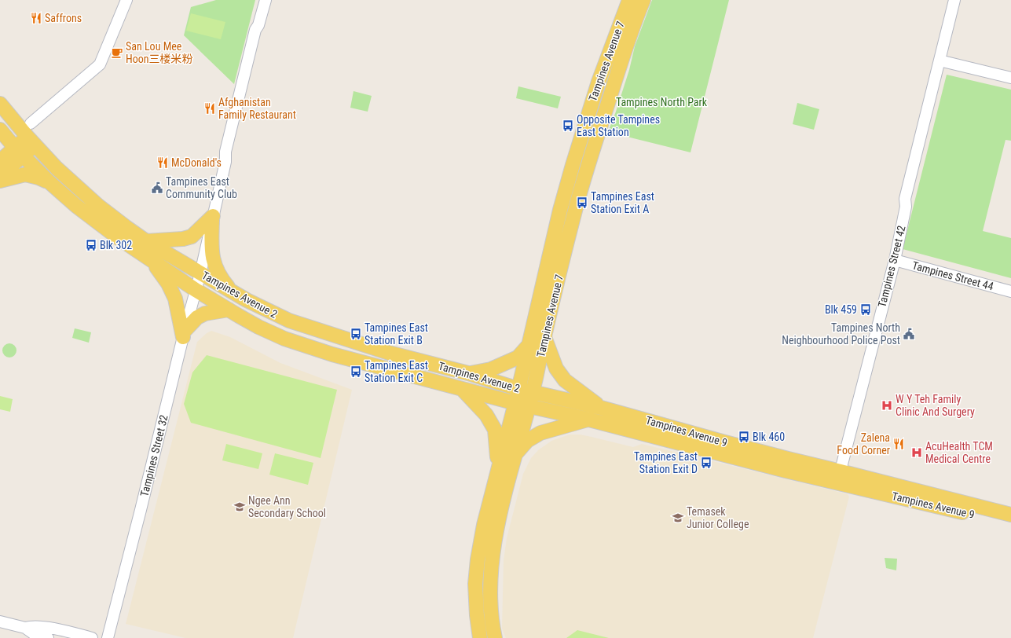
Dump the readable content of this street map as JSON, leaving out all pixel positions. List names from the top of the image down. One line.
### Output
{"streets":{"main road":["Tampines Avenue 7","Tampines Avenue 2","Tampines Avenue 9"],"street":["Tampines Street 42","Tampines Street 44","Tampines Street 32"]},"crossings":[["Tampines Avenue 7","Tampines Avenue 2"],["Tampines Avenue 7","Tampines Avenue 9"],["Tampines Street 42","Tampines Street 44"],["Tampines Street 42","Tampines Avenue 9"],["Tampines Avenue 2","Tampines Avenue 9"],["Tampines Avenue 2","Tampines Street 32"]],"parks":["Tampines North Park"],"places":{"restaurant":["Saffrons","Afghanistan Family Restaurant","McDonald's","Zalena Food Corner"],"cafe":["San Lou Mee Hoon三楼米粉"],"bus stop":["Opposite Tampines East Station","Tampines East Station Exit A","Blk 302","Blk 459","Tampines East Station Exit B","Tampines East Station Exit C","Blk 460","Tampines East Station Exit D"],"public building":["Tampines East Community Club","Tampines North Neighbourhood Police Post"],"hospital":["W Y Teh Family Clinic And Surgery","AcuHealth TCM Medical Centre"],"school or university":["Ngee Ann Secondary School","Temasek Junior College"]}}
